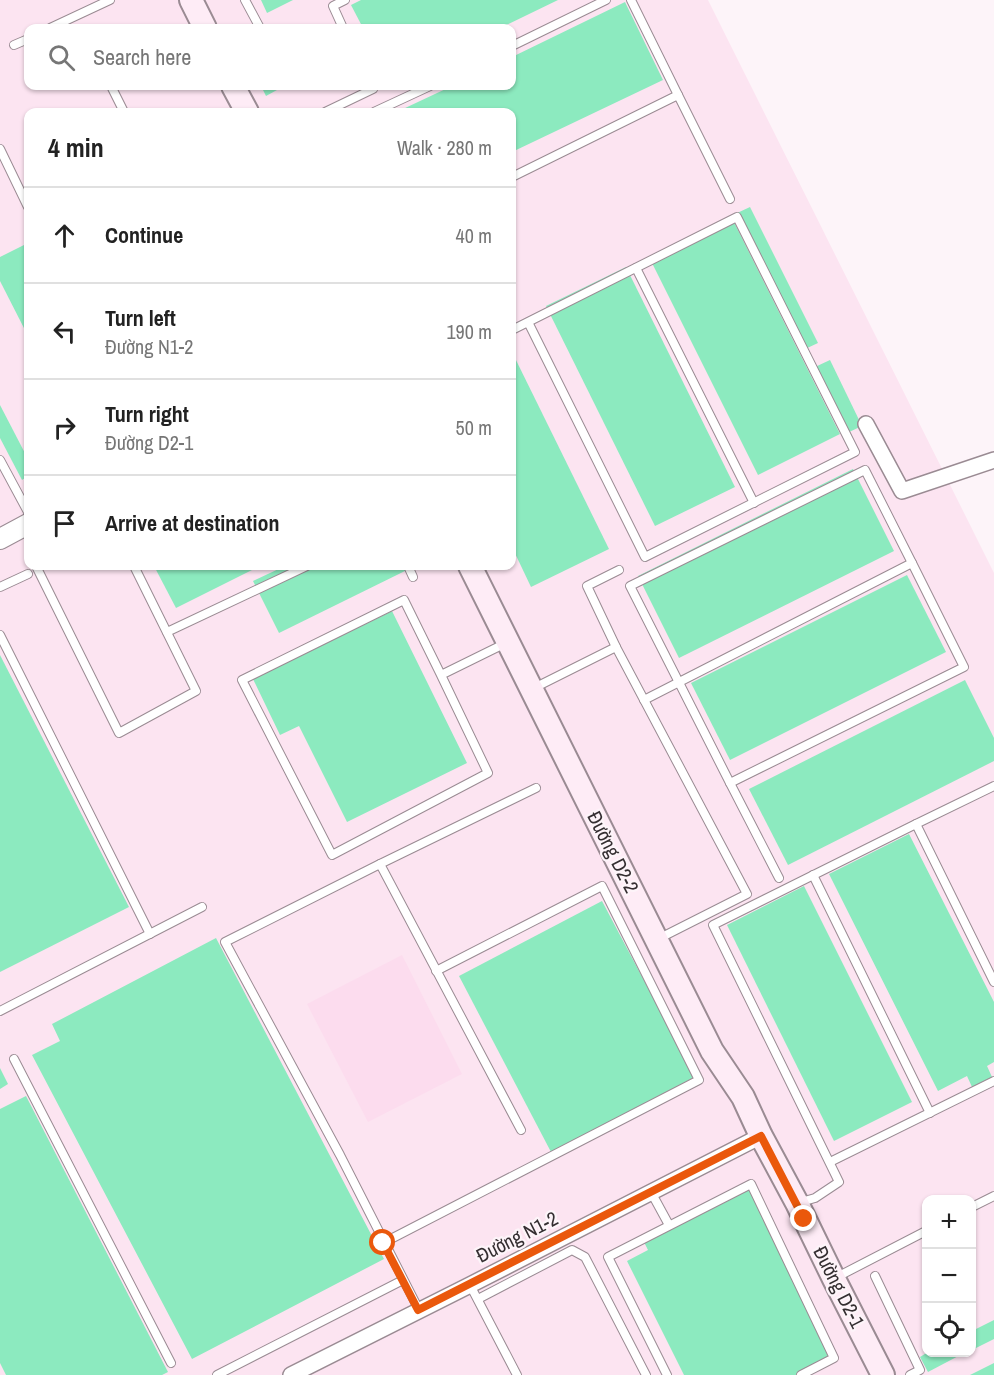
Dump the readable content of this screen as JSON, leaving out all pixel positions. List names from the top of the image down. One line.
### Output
{"streets":{"main road":["Đường D2-2","Đường D2-1"],"street":["Đường N1-2"]},"crossings":[["Đường D2-2","Đường N1-2"],["Đường D2-2","Đường D2-1"],["Đường N1-2","Đường D2-1"]],"page":{"search":"Search here","heading":["4 min","Walk · 280 m"],"list":[["Continue","40 m"],["Turn left","Đường N1-2","190 m"],["Turn right","Đường D2-1","50 m"],"Arrive at destination"],"map_buttons":["+","−"]}}
